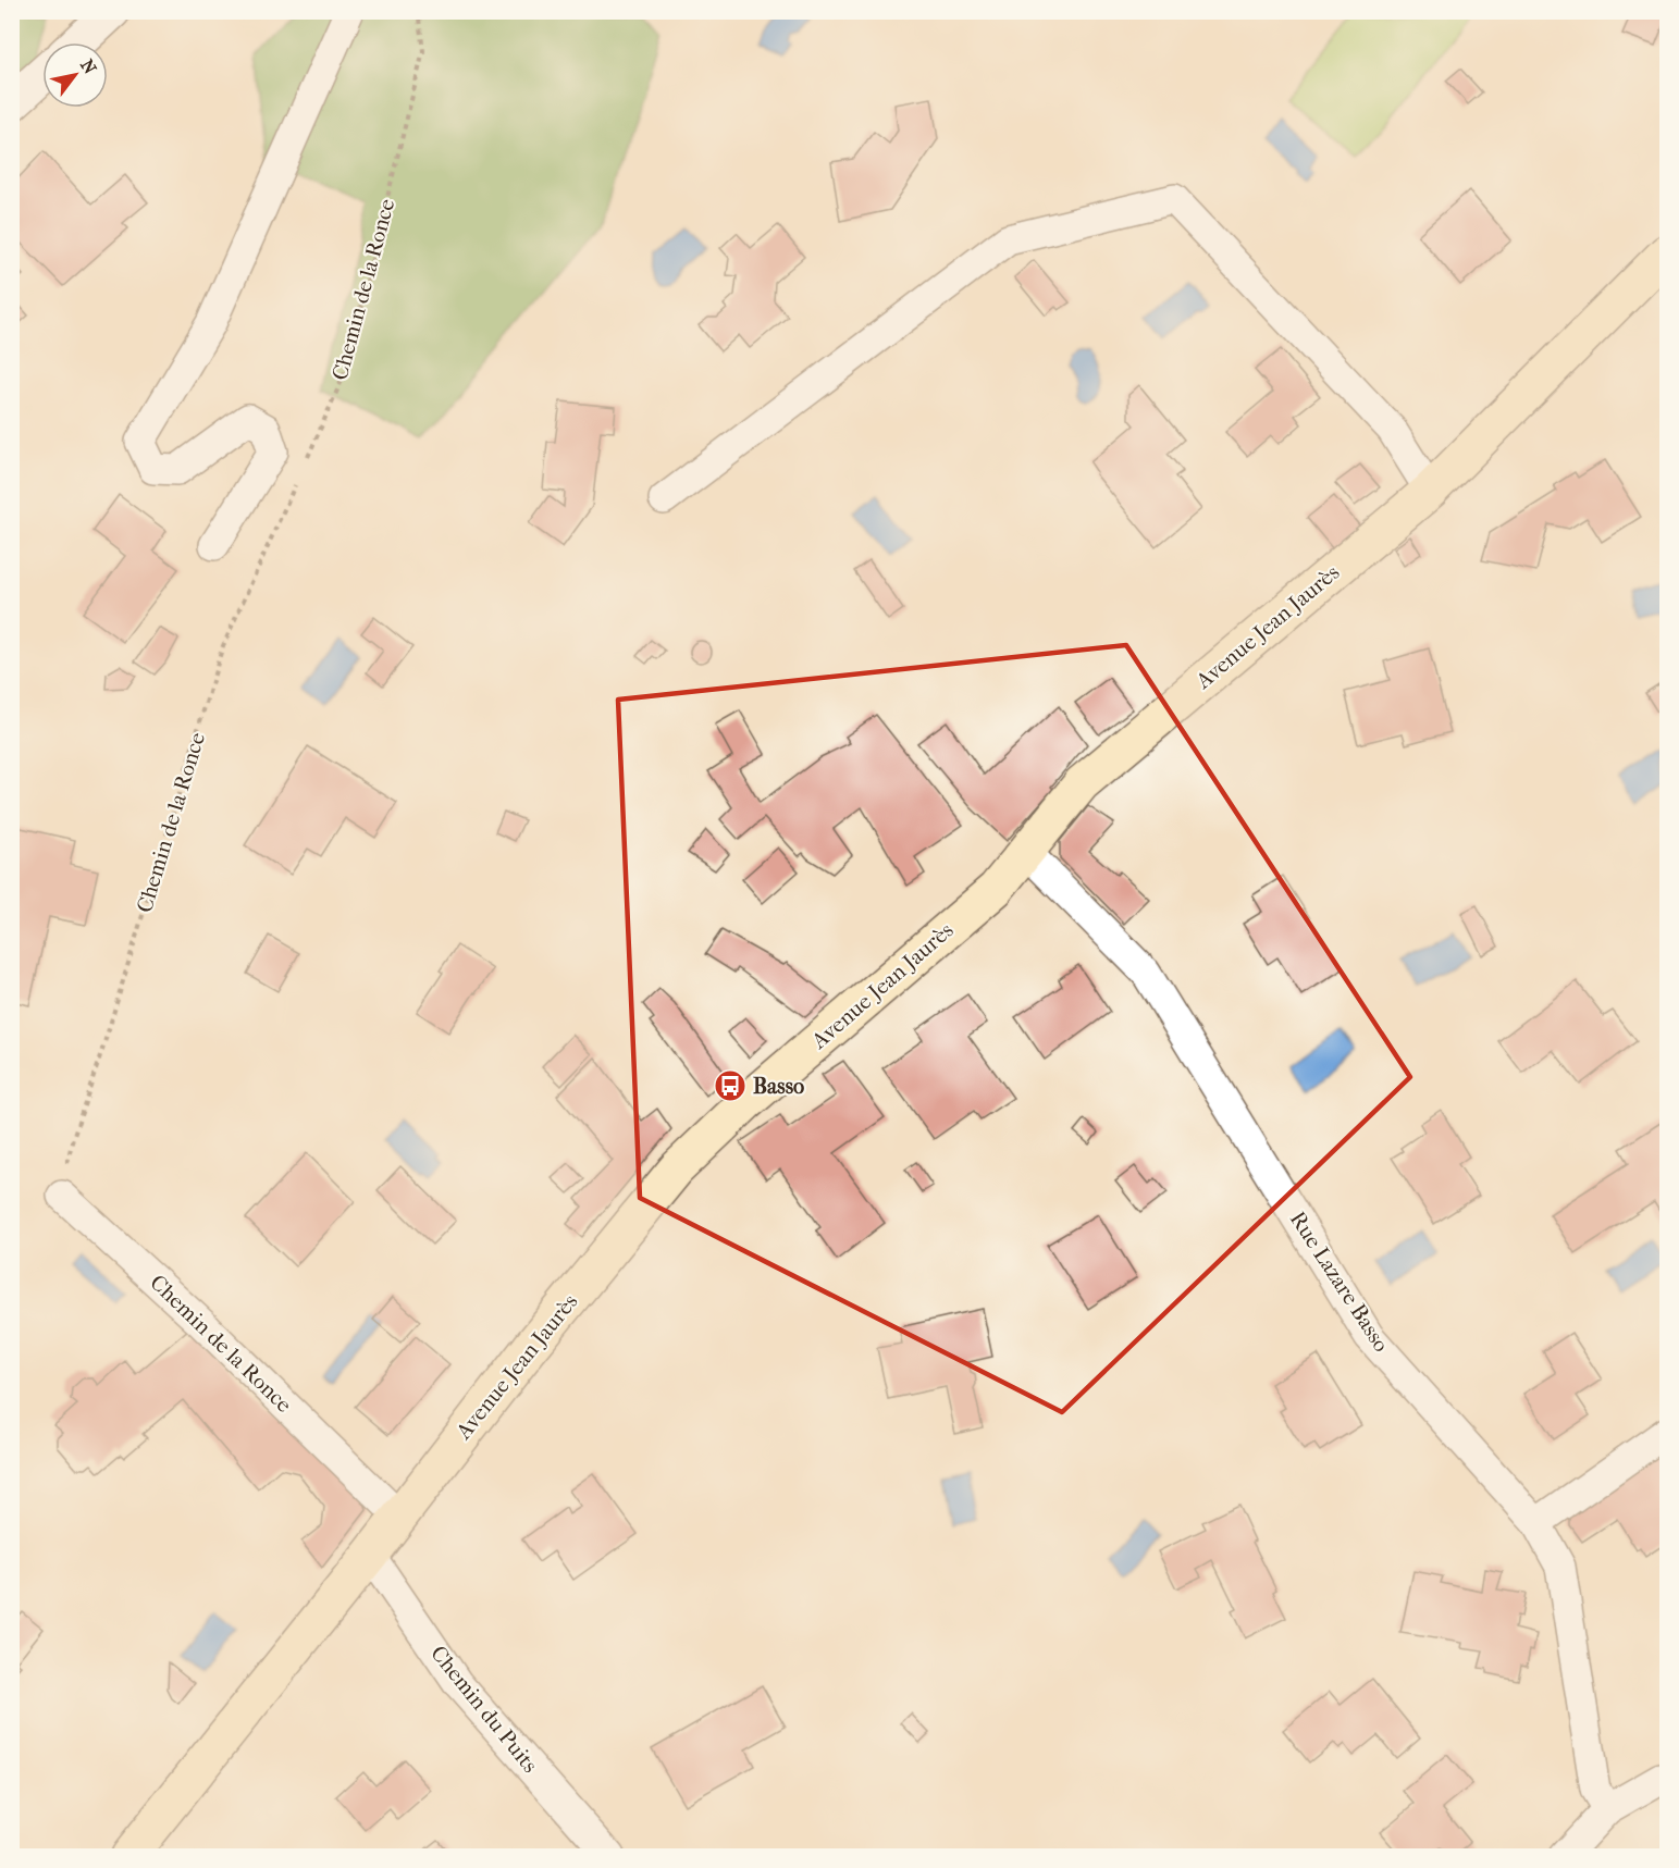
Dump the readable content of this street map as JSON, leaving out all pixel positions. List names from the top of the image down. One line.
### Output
{"streets":{"main road":["Avenue Jean Jaurès"],"street":["Chemin de la Ronce","Rue Lazare Basso","Chemin du Puits"]},"crossings":[["Chemin de la Ronce","Avenue Jean Jaurès"],["Avenue Jean Jaurès","Rue Lazare Basso"],["Avenue Jean Jaurès","Chemin du Puits"]],"places":{"bus stop":["Basso"]},"north":"top right"}
